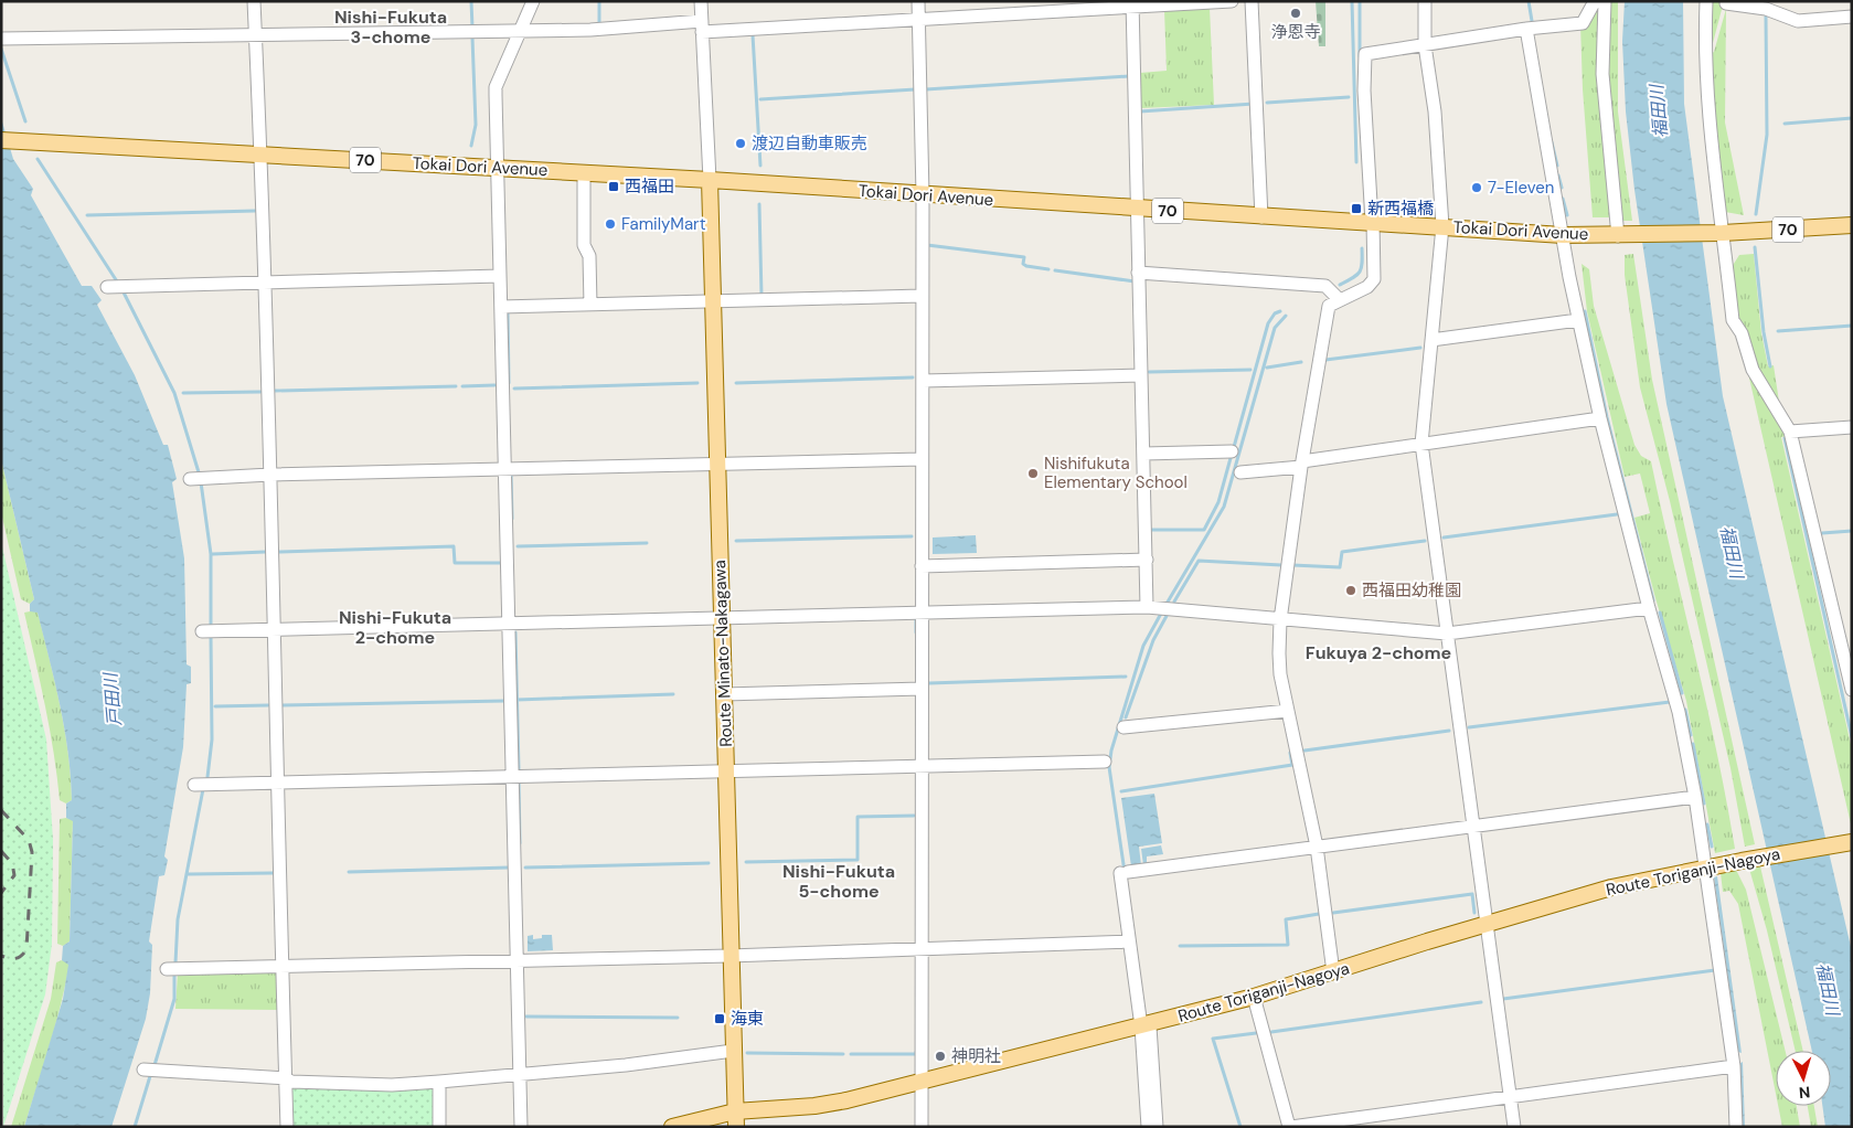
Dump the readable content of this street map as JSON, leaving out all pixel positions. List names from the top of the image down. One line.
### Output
{"streets":{"main road":["70","Tokai Dori Avenue","Route Minato-Nakagawa","Route Toriganji-Nagoya"]},"crossings":[["Tokai Dori Avenue","Route Minato-Nakagawa"],["Route Minato-Nakagawa","Route Toriganji-Nagoya"]],"districts":["Nishi-Fukuta 3-chome","Nishi-Fukuta 2-chome","Fukuya 2-chome","Nishi-Fukuta 5-chome"],"water":["福田川","戸田川"],"places":{"other":["浄恩寺","渡辺自動車販売","7-Eleven","FamilyMart","Nishifukuta Elementary School","西福田幼稚園","神明社"],"transit":["西福田","新西福橋","海東"]},"north":"bottom"}
